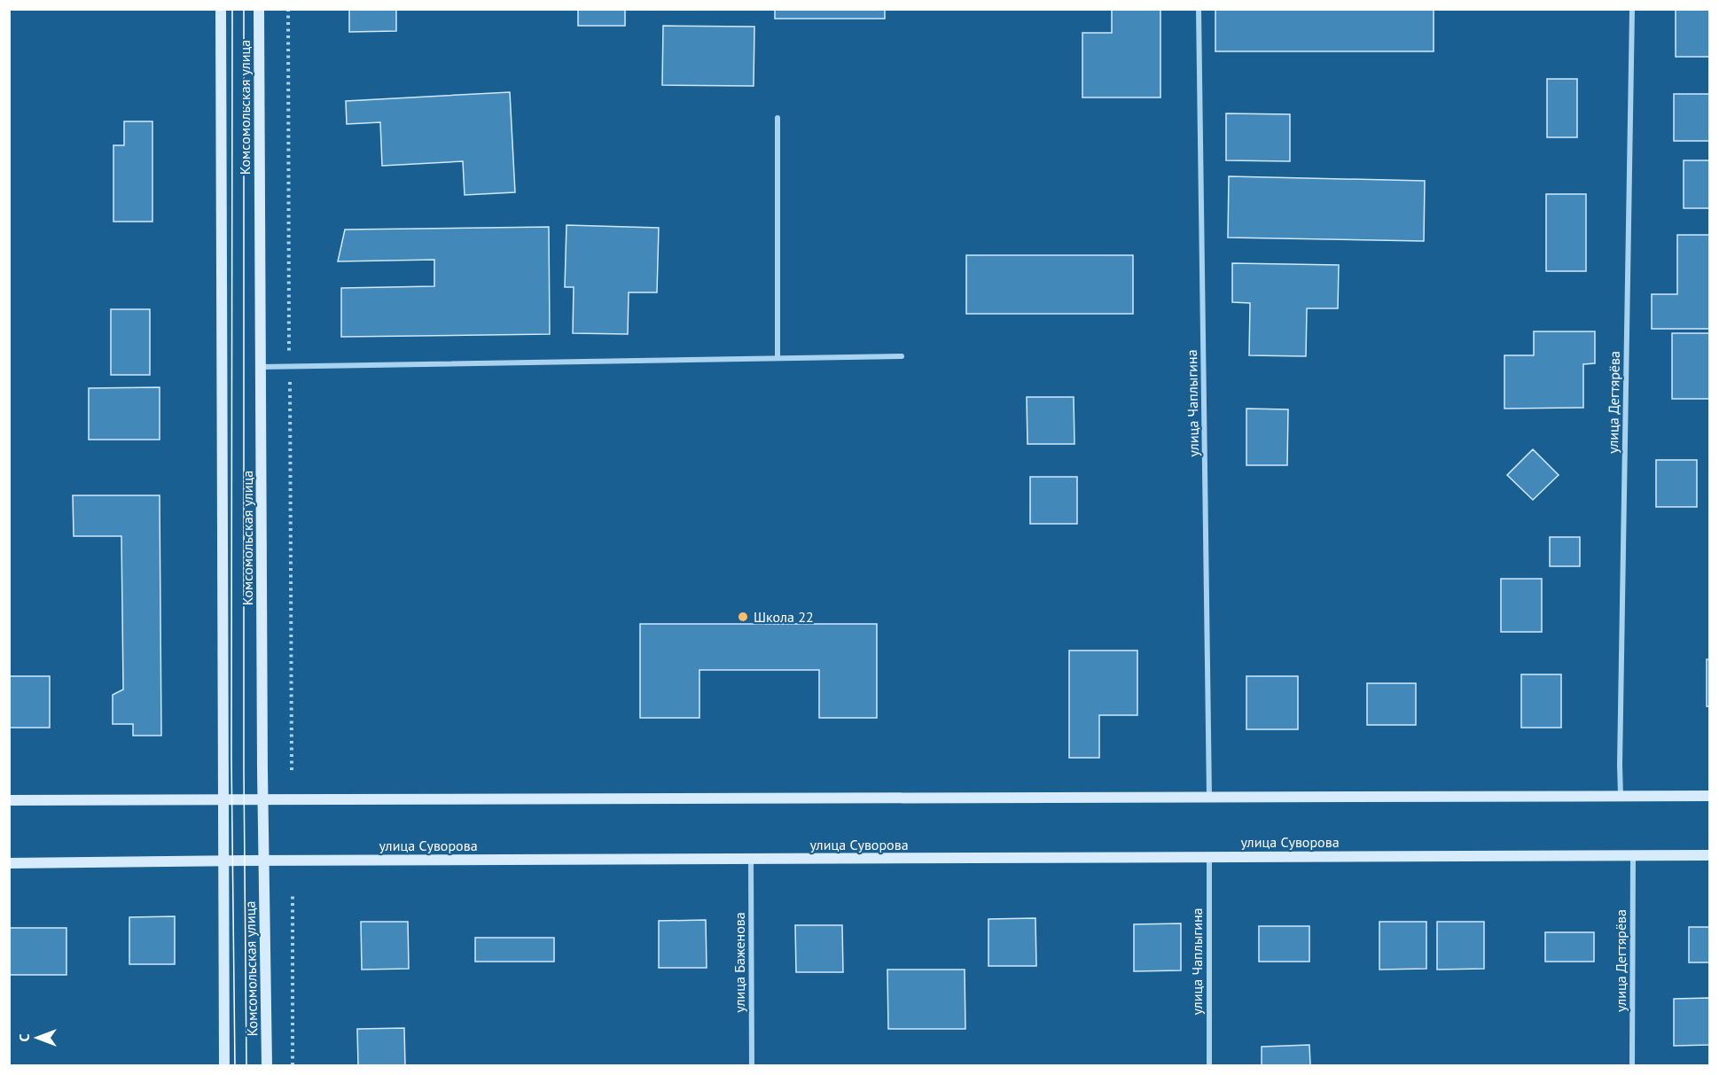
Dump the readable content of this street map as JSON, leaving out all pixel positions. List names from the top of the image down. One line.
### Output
{"streets":{"main road":["Комсомольская улица","улица Суворова"],"street":["улица Дегтярёва","улица Чаплыгина","улица Баженова"]},"crossings":[["Комсомольская улица","улица Суворова"],["улица Дегтярёва","улица Суворова"],["улица Чаплыгина","улица Суворова"],["улица Суворова","улица Баженова"]],"places":["Школа 22"],"north":"left"}
